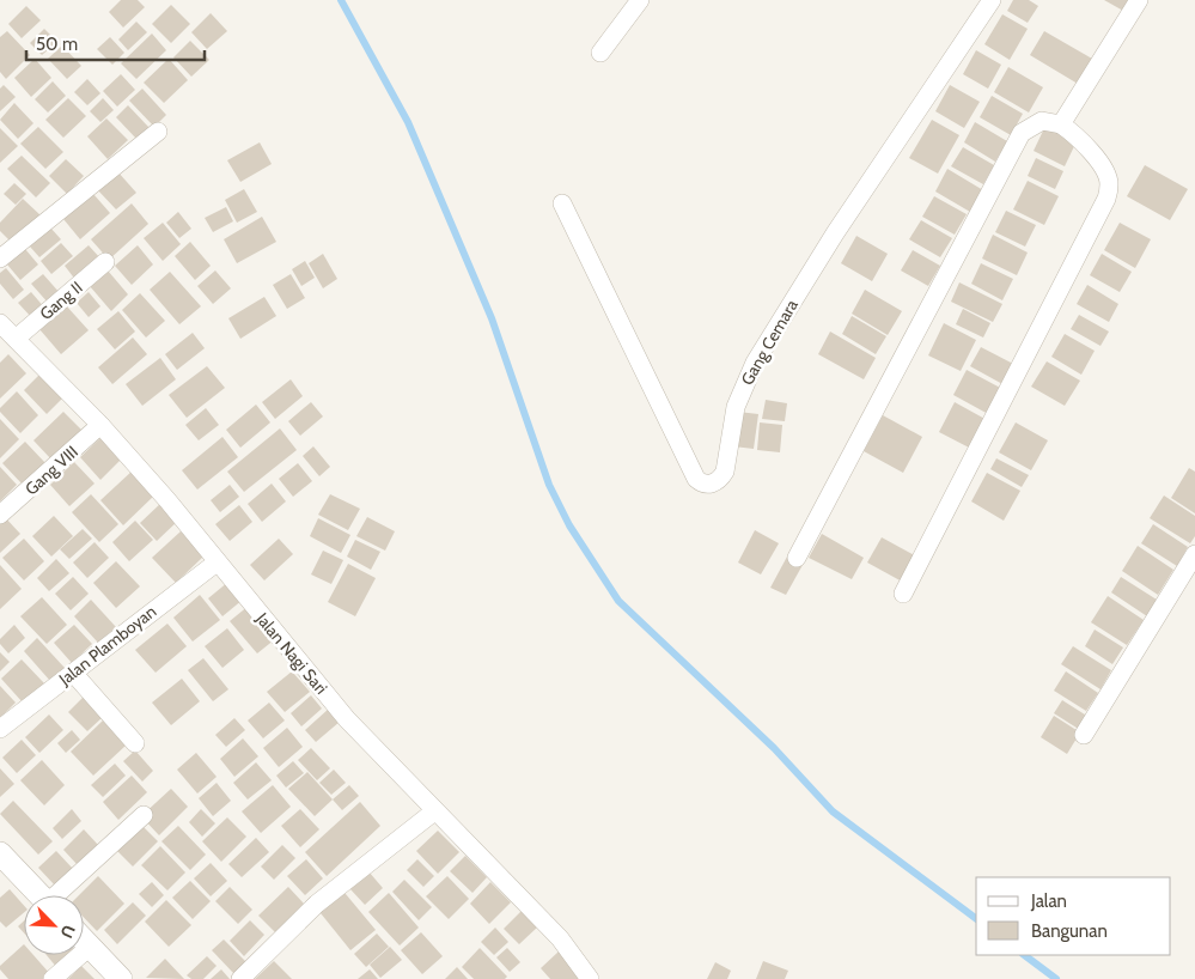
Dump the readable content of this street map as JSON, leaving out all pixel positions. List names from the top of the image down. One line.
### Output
{"streets":{"street":["Gang II","Gang Cemara","Gang VIII","Jalan Plamboyan","Jalan Nagi Sari"]},"crossings":[["Gang II","Jalan Nagi Sari"],["Gang VIII","Jalan Nagi Sari"],["Jalan Plamboyan","Jalan Nagi Sari"]],"legend":["Jalan","Bangunan"],"scale_bar":"50 m","north":"bottom right"}
